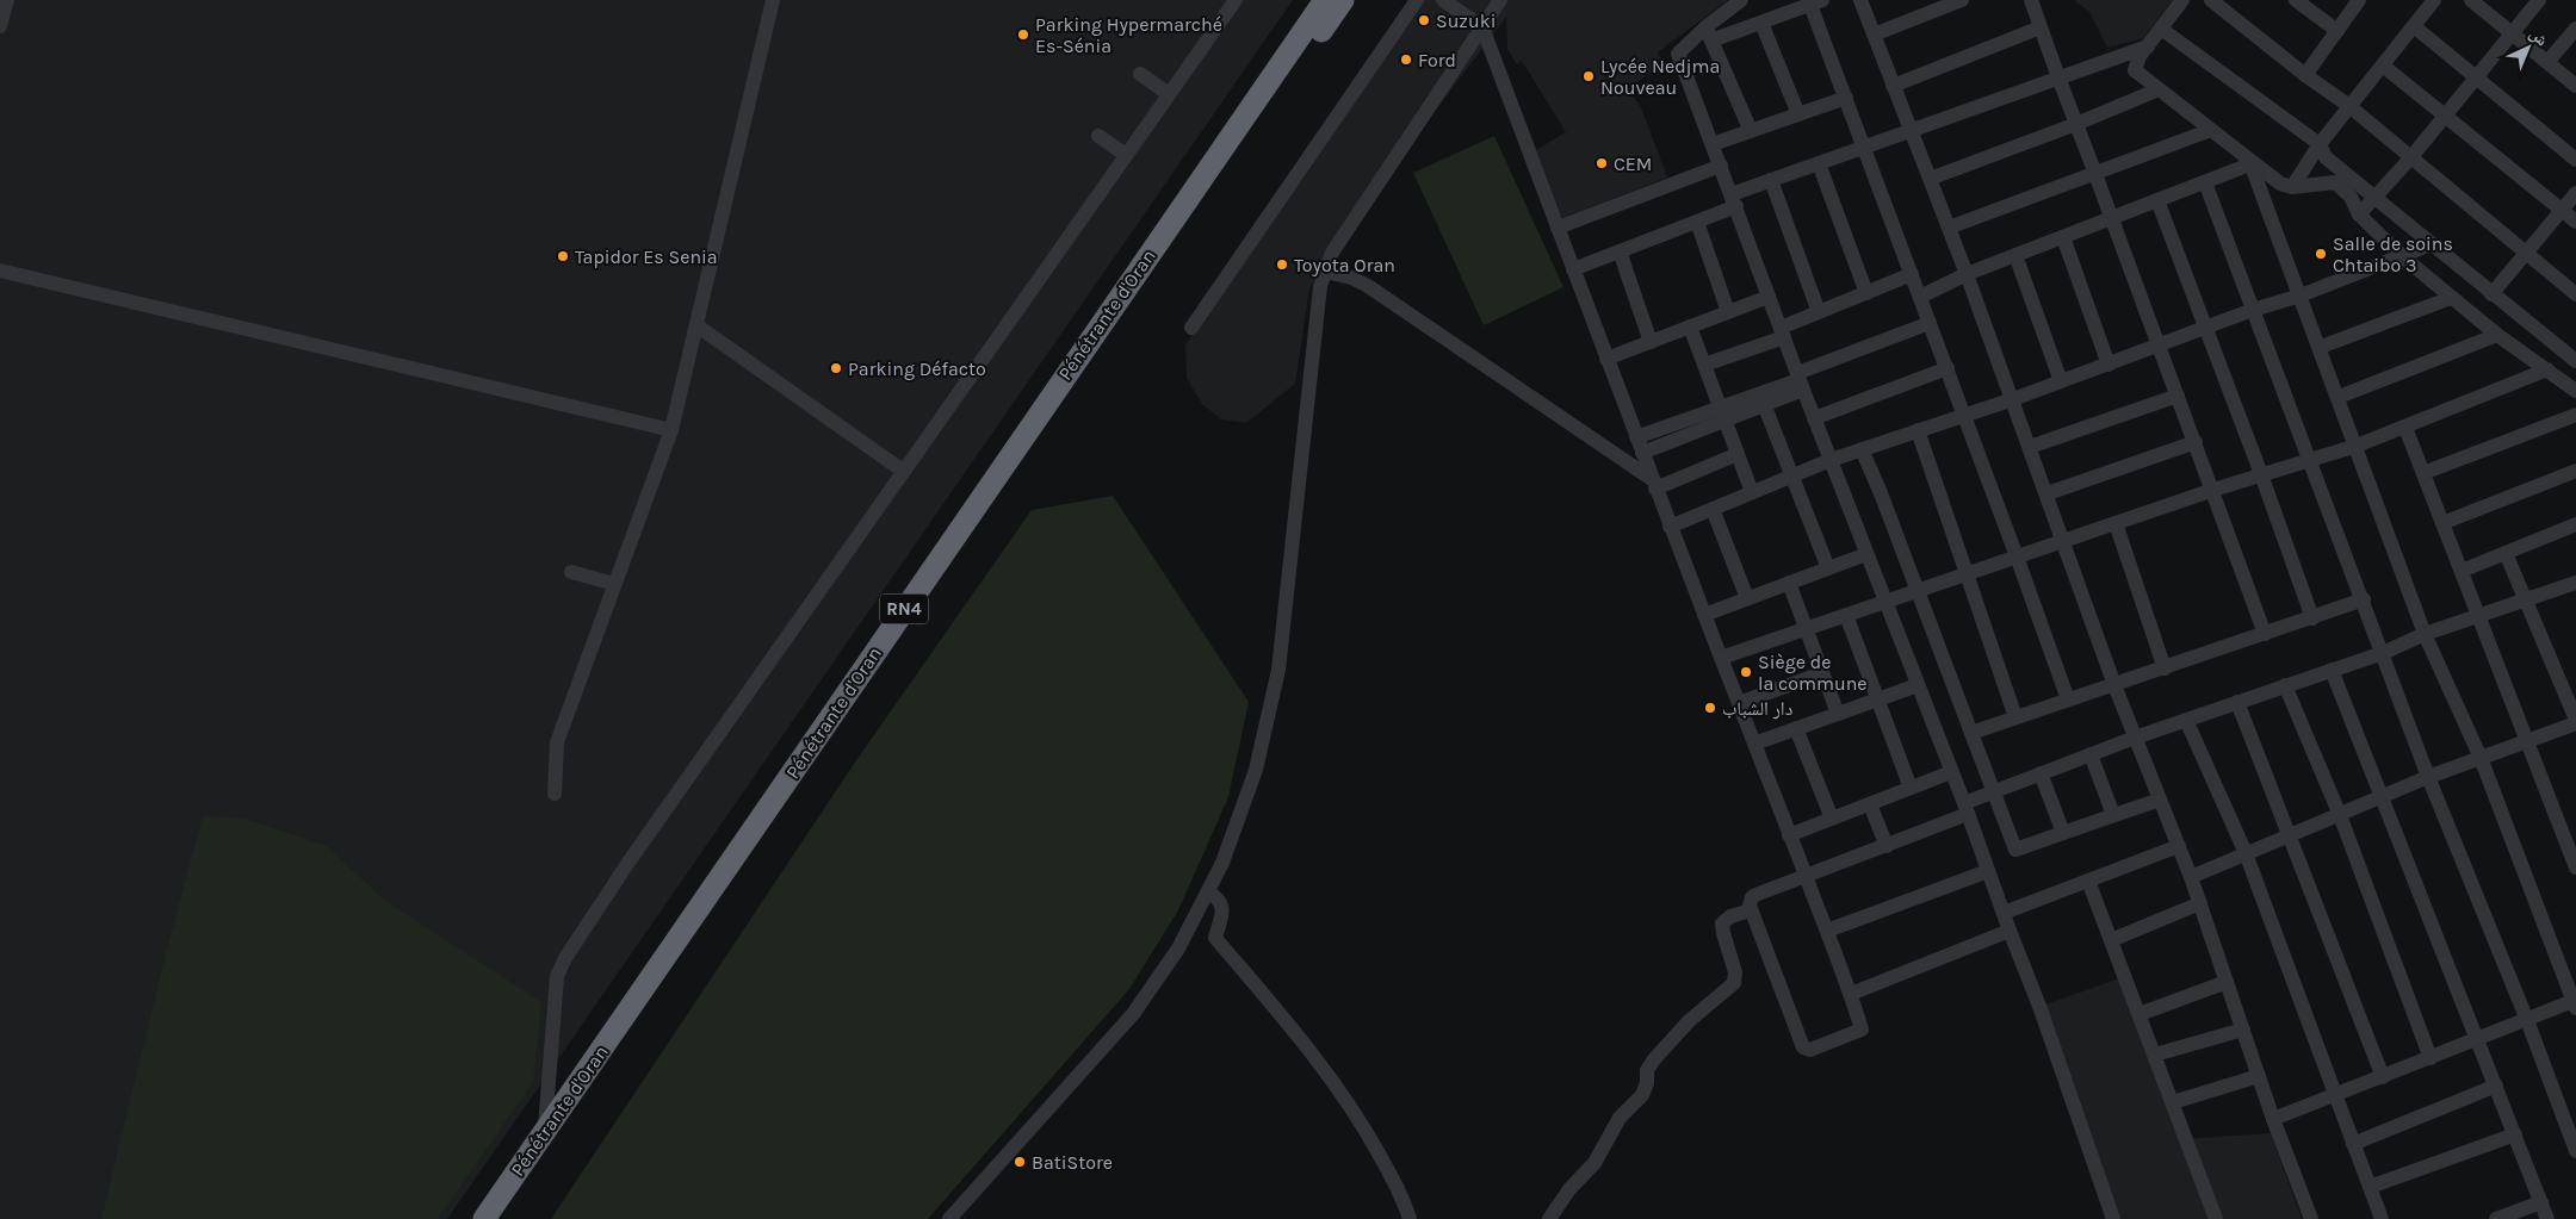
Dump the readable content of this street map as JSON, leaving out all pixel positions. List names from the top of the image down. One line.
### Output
{"streets":{"highway":["Pénétrante d'Oran","RN4"]},"places":["Suzuki","Parking Hypermarché Es-Sénia","Ford","Lycée Nedjma Nouveau","CEM","Salle de soins Chtaibo 3","Tapidor Es Senia","Toyota Oran","Parking Défacto","Siège de la commune","دار الشباب","BatiStore"],"north":"top right"}
